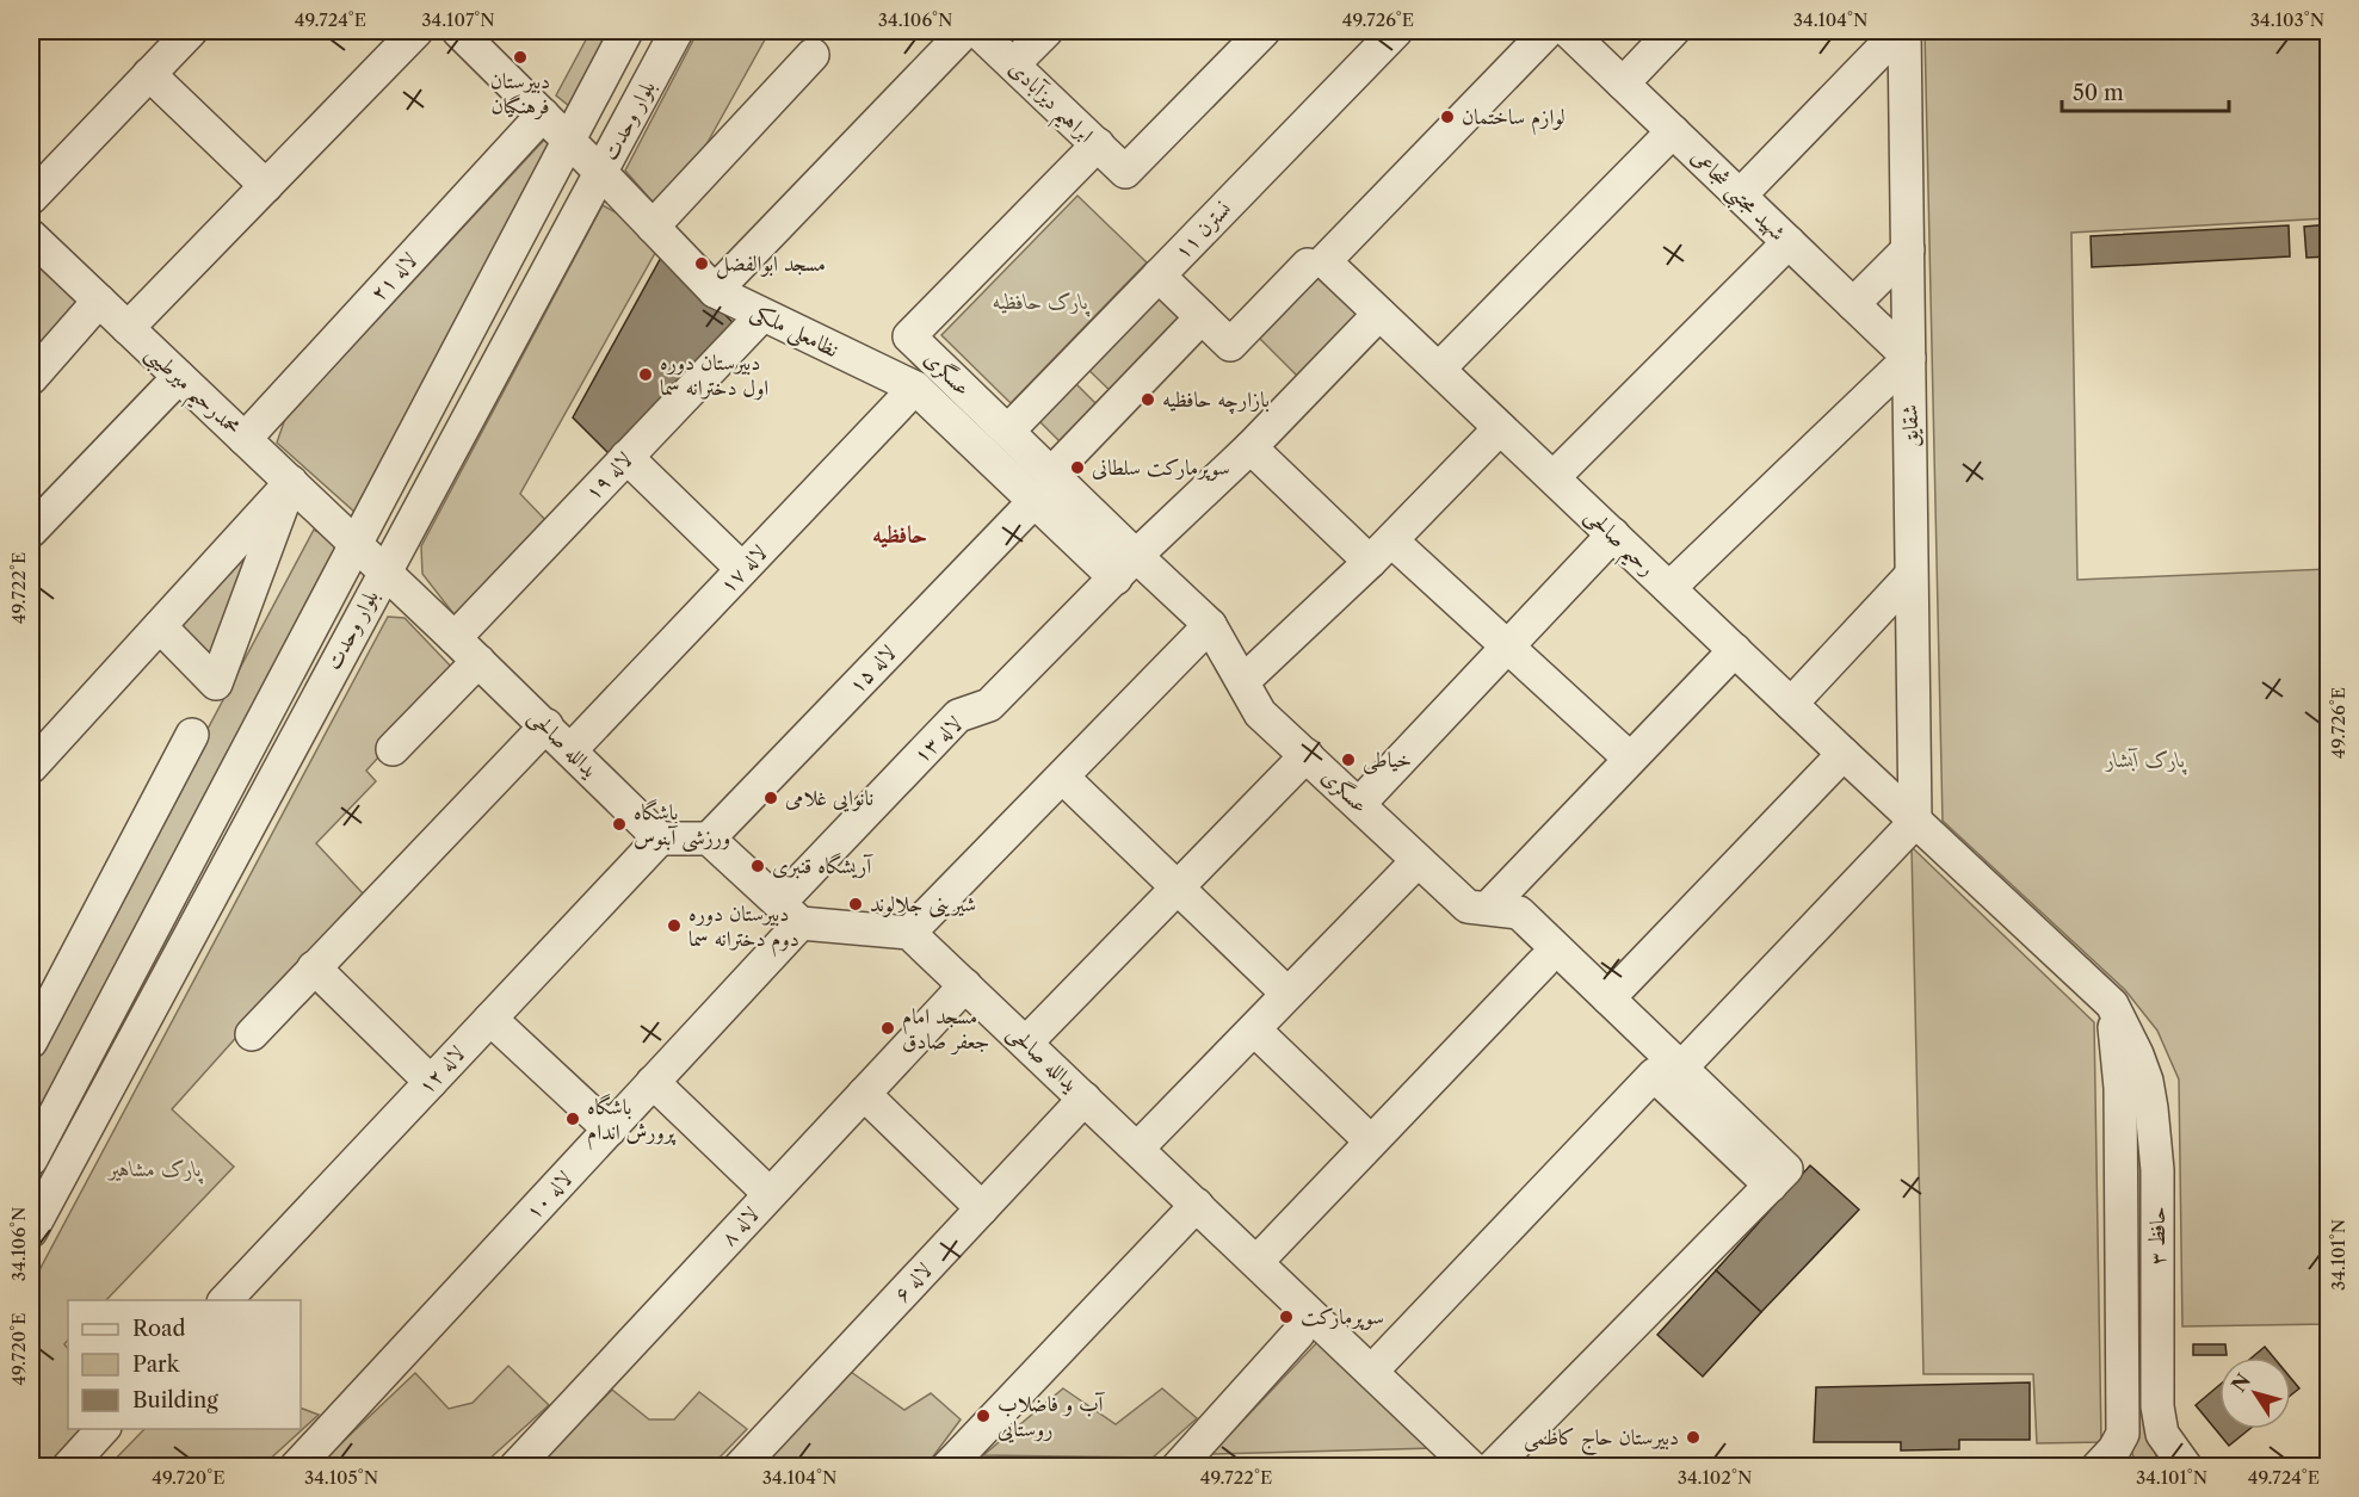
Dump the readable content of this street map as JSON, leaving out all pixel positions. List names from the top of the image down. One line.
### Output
{"streets":{"street":["ابراهیم دیزآبادی","بلوار وحدت","شهید مجتبی شجاعی","نسترن ۱۱","لاله ۲۱","نظامعلی ملکی","عسگری","محمدرحیم میرطیبی","شقایق","لاله ۱۹","رحیم صالحی","لاله ۱۷","لاله ۱۵","لاله ۱۳","یدالله صالحی","لاله ۱۲","لاله ۱۰","لاله ۸","حافظ ۳","لاله ۶"]},"crossings":[["ابراهیم دیزآبادی","عسگری"],["بلوار وحدت","نظامعلی ملکی"],["بلوار وحدت","محمدرحیم میرطیبی"],["بلوار وحدت","یدالله صالحی"],["شهید مجتبی شجاعی","شقایق"],["نسترن ۱۱","نظامعلی ملکی"],["نسترن ۱۱","عسگری"],["لاله ۲۱","نظامعلی ملکی"],["لاله ۲۱","محمدرحیم میرطیبی"],["نظامعلی ملکی","عسگری"],["نظامعلی ملکی","لاله ۱۹"],["نظامعلی ملکی","لاله ۱۷"],["نظامعلی ملکی","لاله ۱۵"],["نظامعلی ملکی","لاله ۱۳"],["عسگری","لاله ۱۳"],["محمدرحیم میرطیبی","یدالله صالحی"],["شقایق","رحیم صالحی"],["شقایق","حافظ ۳"],["لاله ۱۹","یدالله صالحی"],["رحیم صالحی","لاله ۱۳"],["رحیم صالحی","حافظ ۳"],["لاله ۱۷","یدالله صالحی"],["لاله ۱۳","لاله ۱۰"],["یدالله صالحی","لاله ۱۲"],["یدالله صالحی","لاله ۸"],["یدالله صالحی","لاله ۶"]],"districts":["حافظیه"],"parks":["پارک حافظیه","پارک آبشار","پارک مشاهیر"],"places":["دبیرستان فرهنگیان","لوازم ساختمان","مسجد ابوالفضل","دبیرستان دوره اول دخترانه سما","بازارچه حافظیه","سوپرمارکت سلطانی","خیاطی","نانوایی غلامی","باشگاه ورزشی آبنوس","آریشگاه قنبری","شیرینی جلالوند","دبیرستان دوره دوم دخترانه سما","مسجد امام جعفر صادق","باشگاه پرورش اندام","سوپرمارکت","آب و فاضلاب روستایی","دبیرستان حاج کاظمی"],"legend":["Road","Park","Building"],"scale_bar":"50 m","north":"top left","coordinates":["49.724°E","34.107°N","34.106°N","49.726°E","34.104°N","34.103°N","49.722°E","34.101°N","49.720°E","34.105°N","34.102°N"]}
